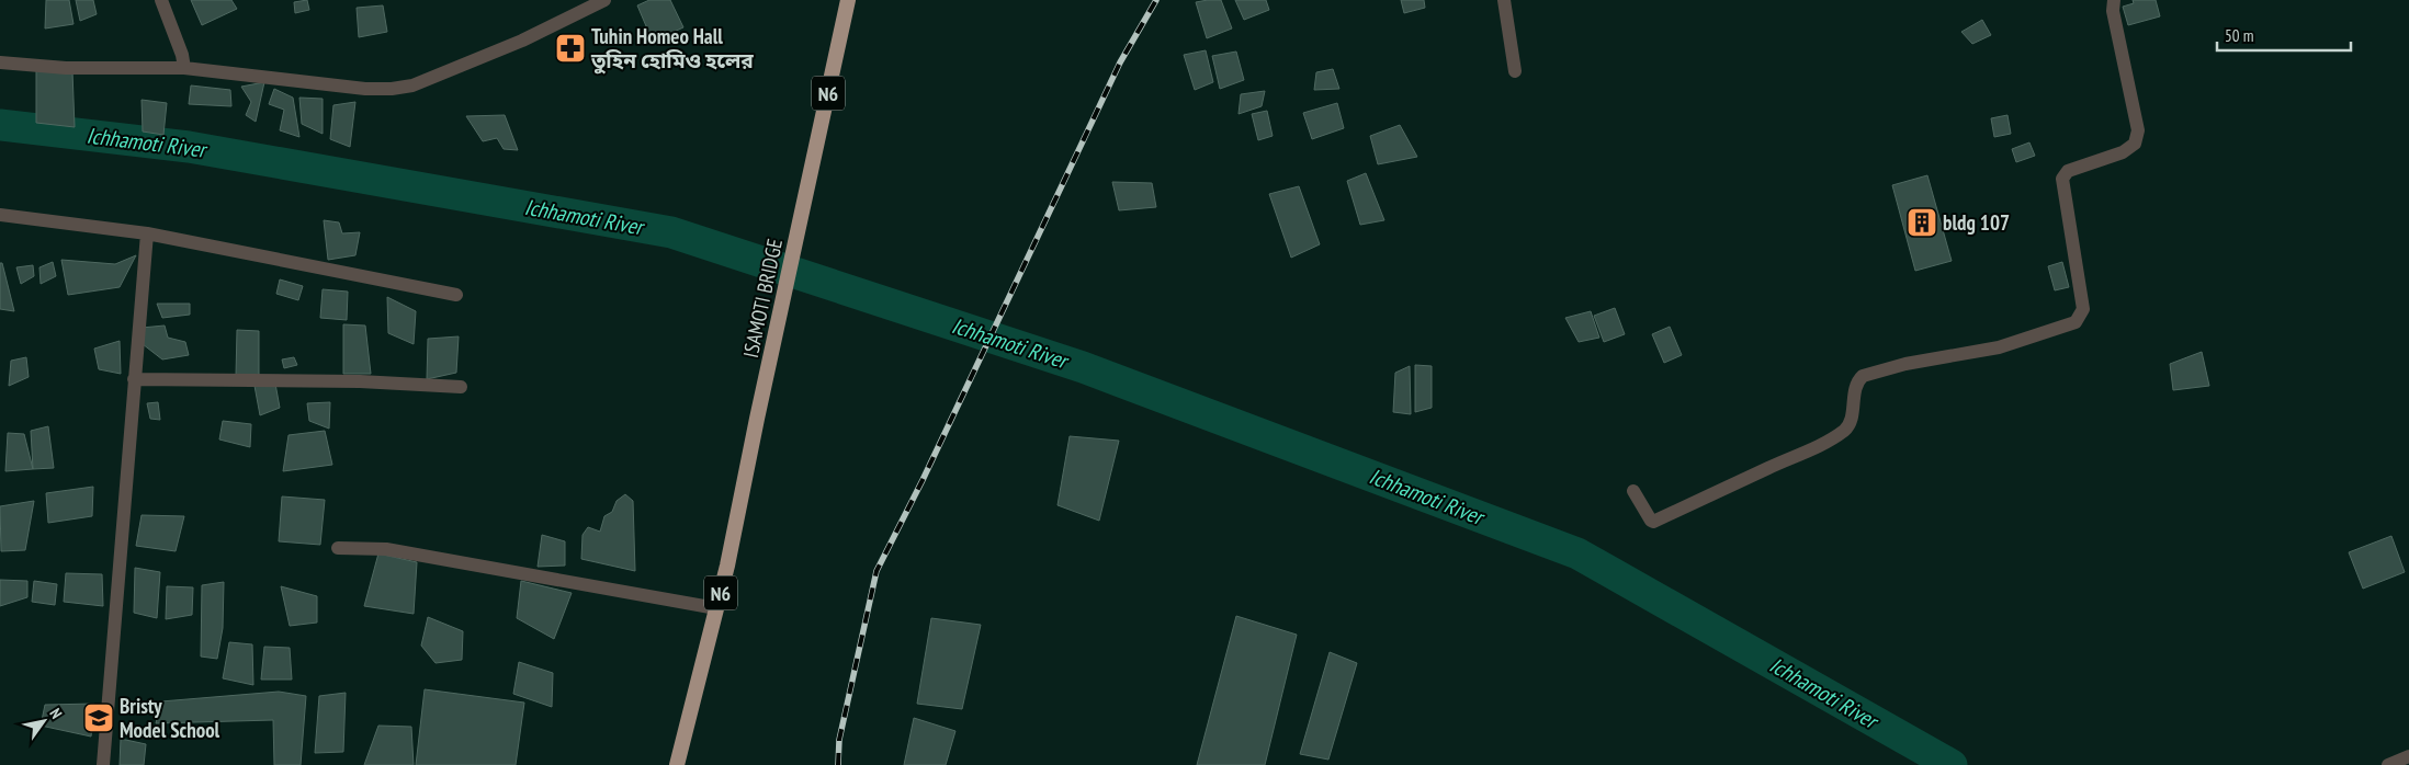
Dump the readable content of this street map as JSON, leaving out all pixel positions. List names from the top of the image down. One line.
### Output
{"streets":{"highway":["N6","ISAMOTI BRIDGE"]},"crossings":[["N6","ISAMOTI BRIDGE"]],"water":["Ichhamoti River"],"places":{"pharmacy":["Tuhin Homeo Hall তুহিন হোমিও হলের"],"building":["bldg 107"],"school or university":["Bristy Model School"]},"scale_bar":"50 m","north":"top right"}
